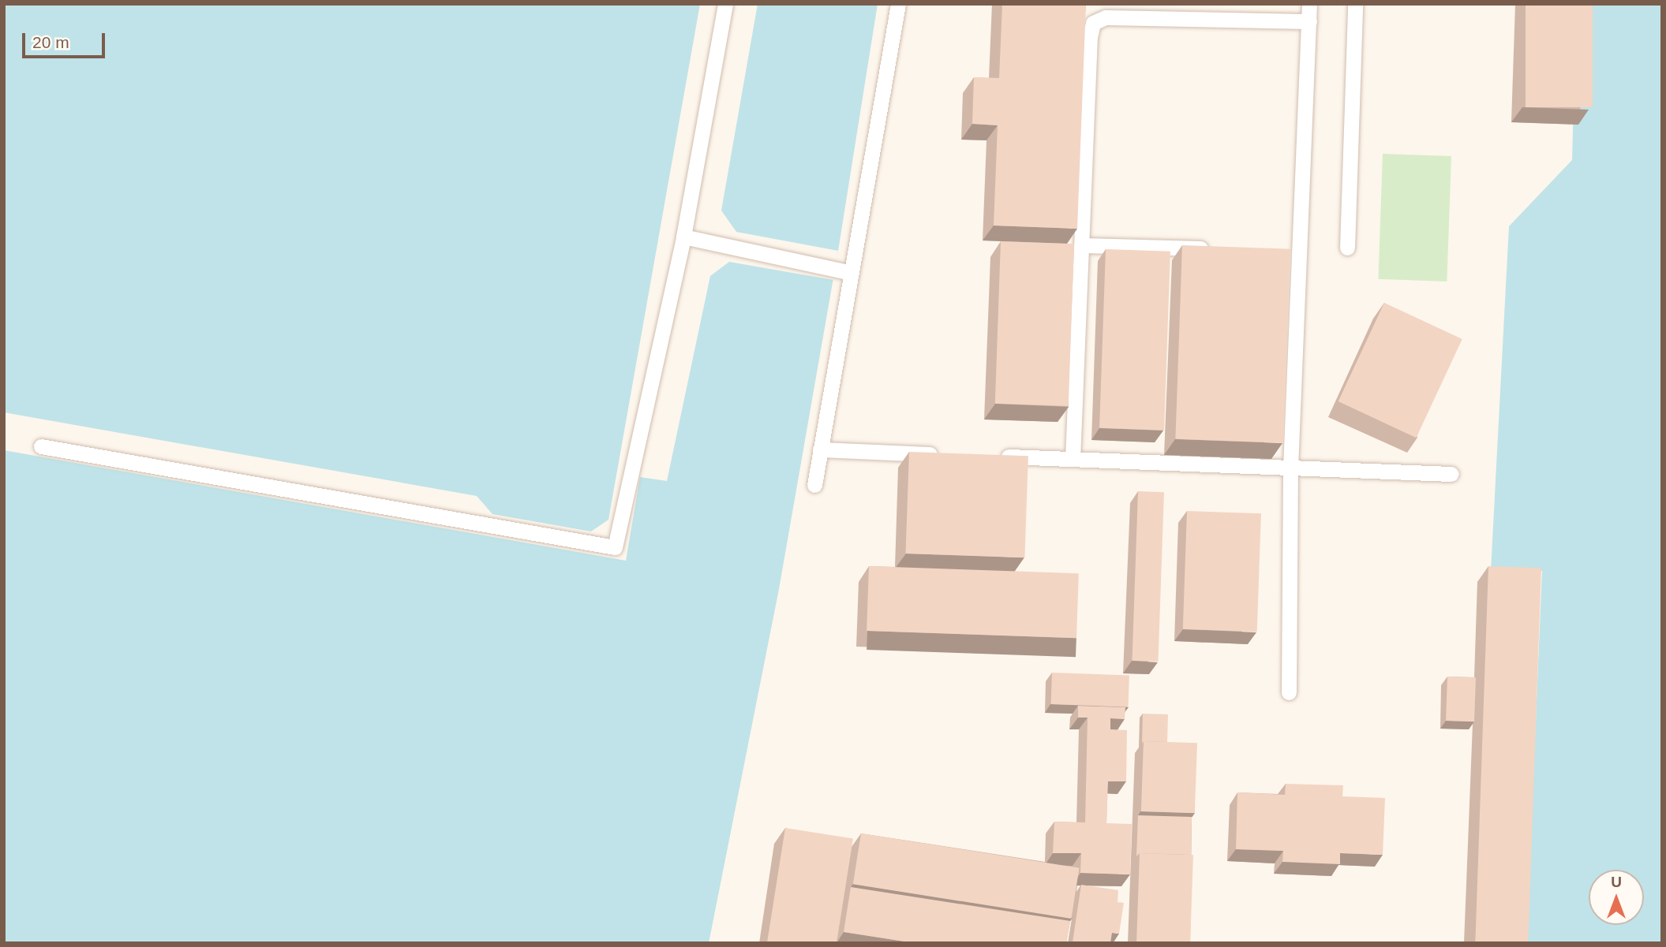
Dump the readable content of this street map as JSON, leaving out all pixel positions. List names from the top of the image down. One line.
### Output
{"scale_bar":"20 m","north":"top"}
